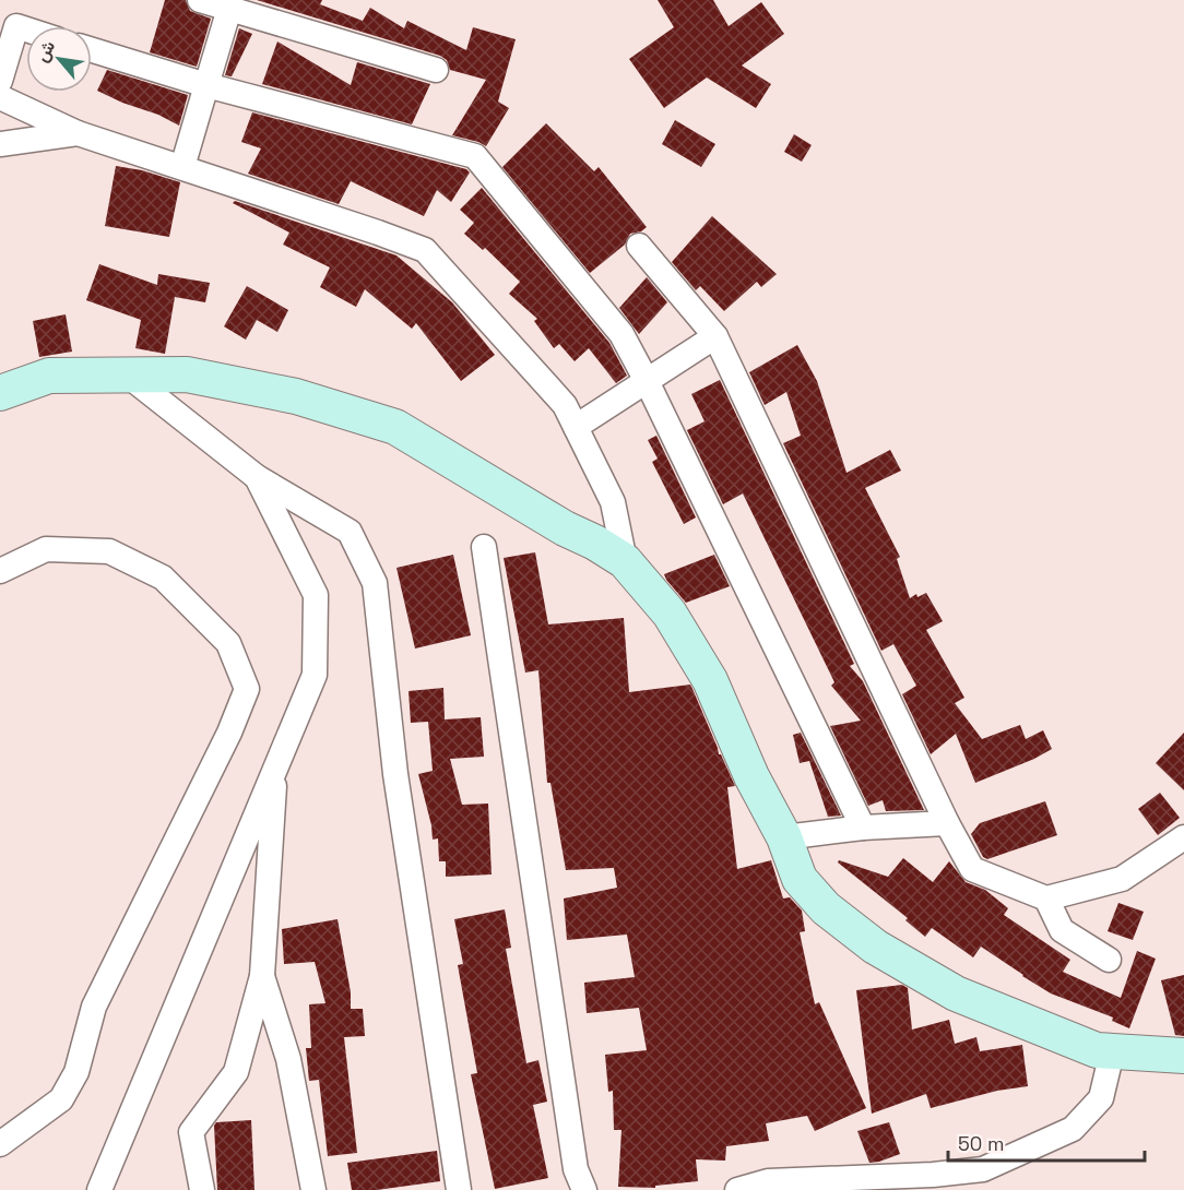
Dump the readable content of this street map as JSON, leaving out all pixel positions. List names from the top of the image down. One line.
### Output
{"scale_bar":"50 m","north":"top left"}
